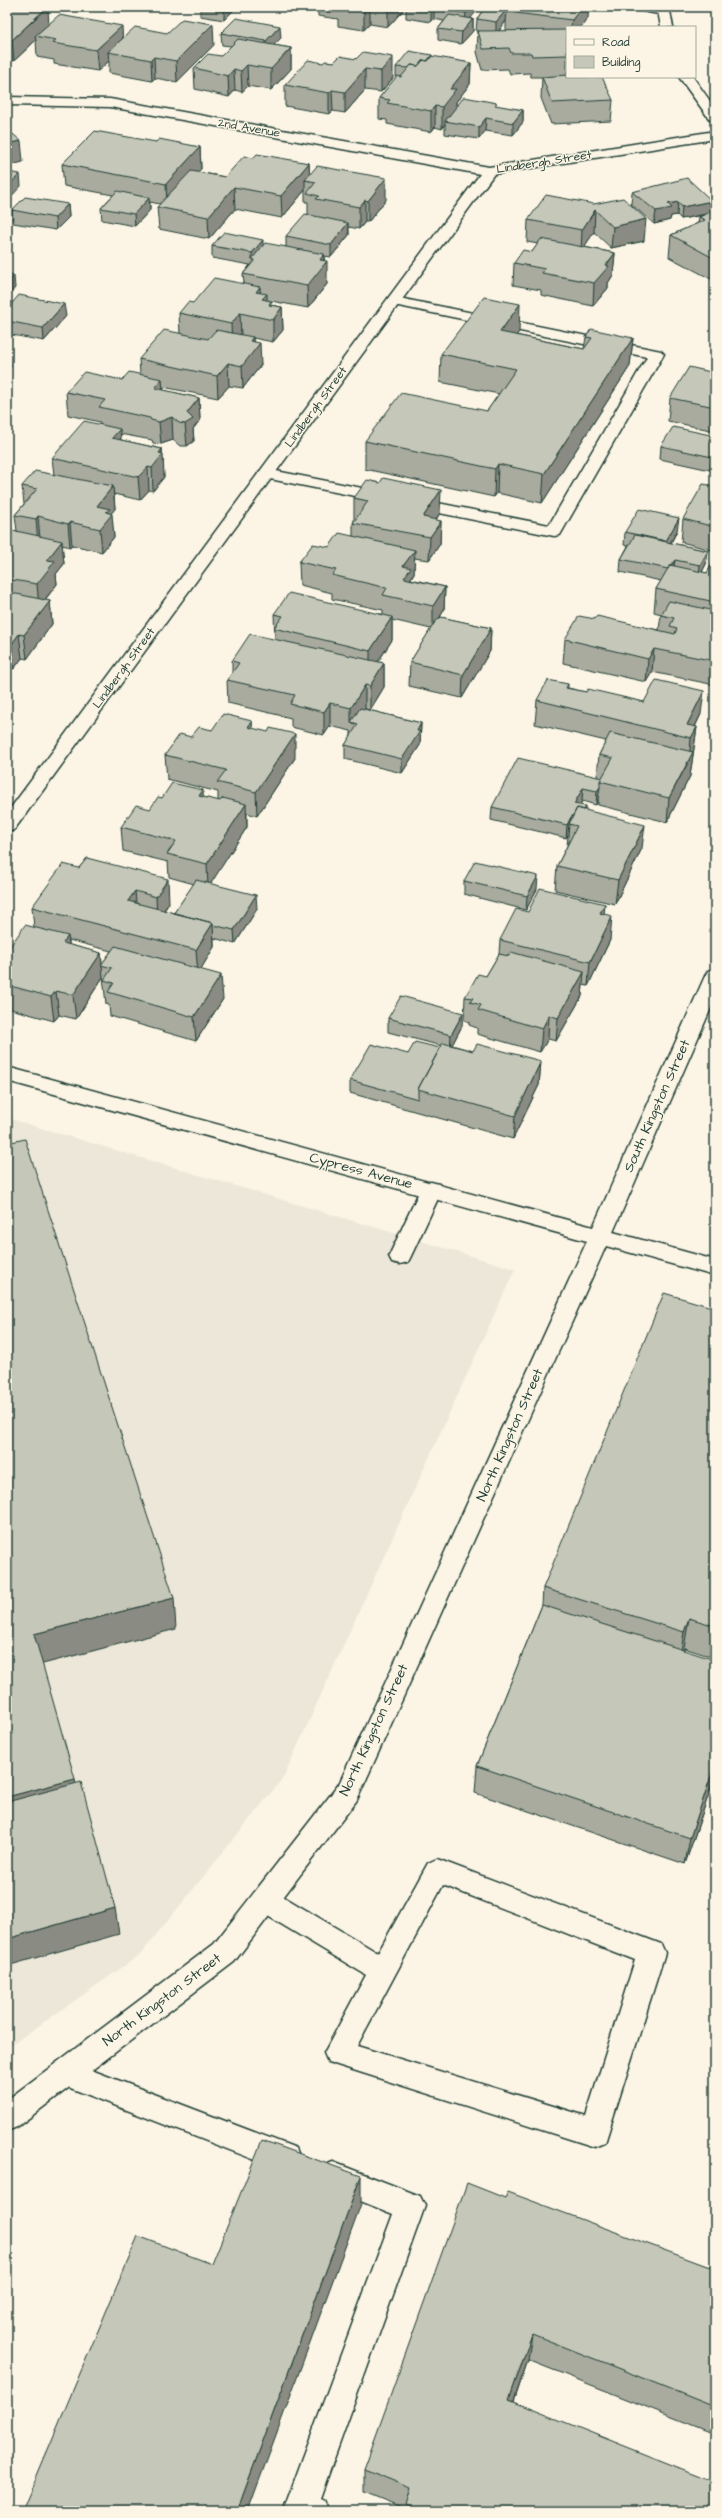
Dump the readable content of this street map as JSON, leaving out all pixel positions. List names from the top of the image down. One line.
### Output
{"streets":{"street":["2nd Avenue","Lindbergh Street","South Kingston Street","Cypress Avenue","North Kingston Street"]},"crossings":[["2nd Avenue","Lindbergh Street"],["South Kingston Street","Cypress Avenue"],["South Kingston Street","North Kingston Street"],["Cypress Avenue","North Kingston Street"]],"legend":["Road","Building"]}
